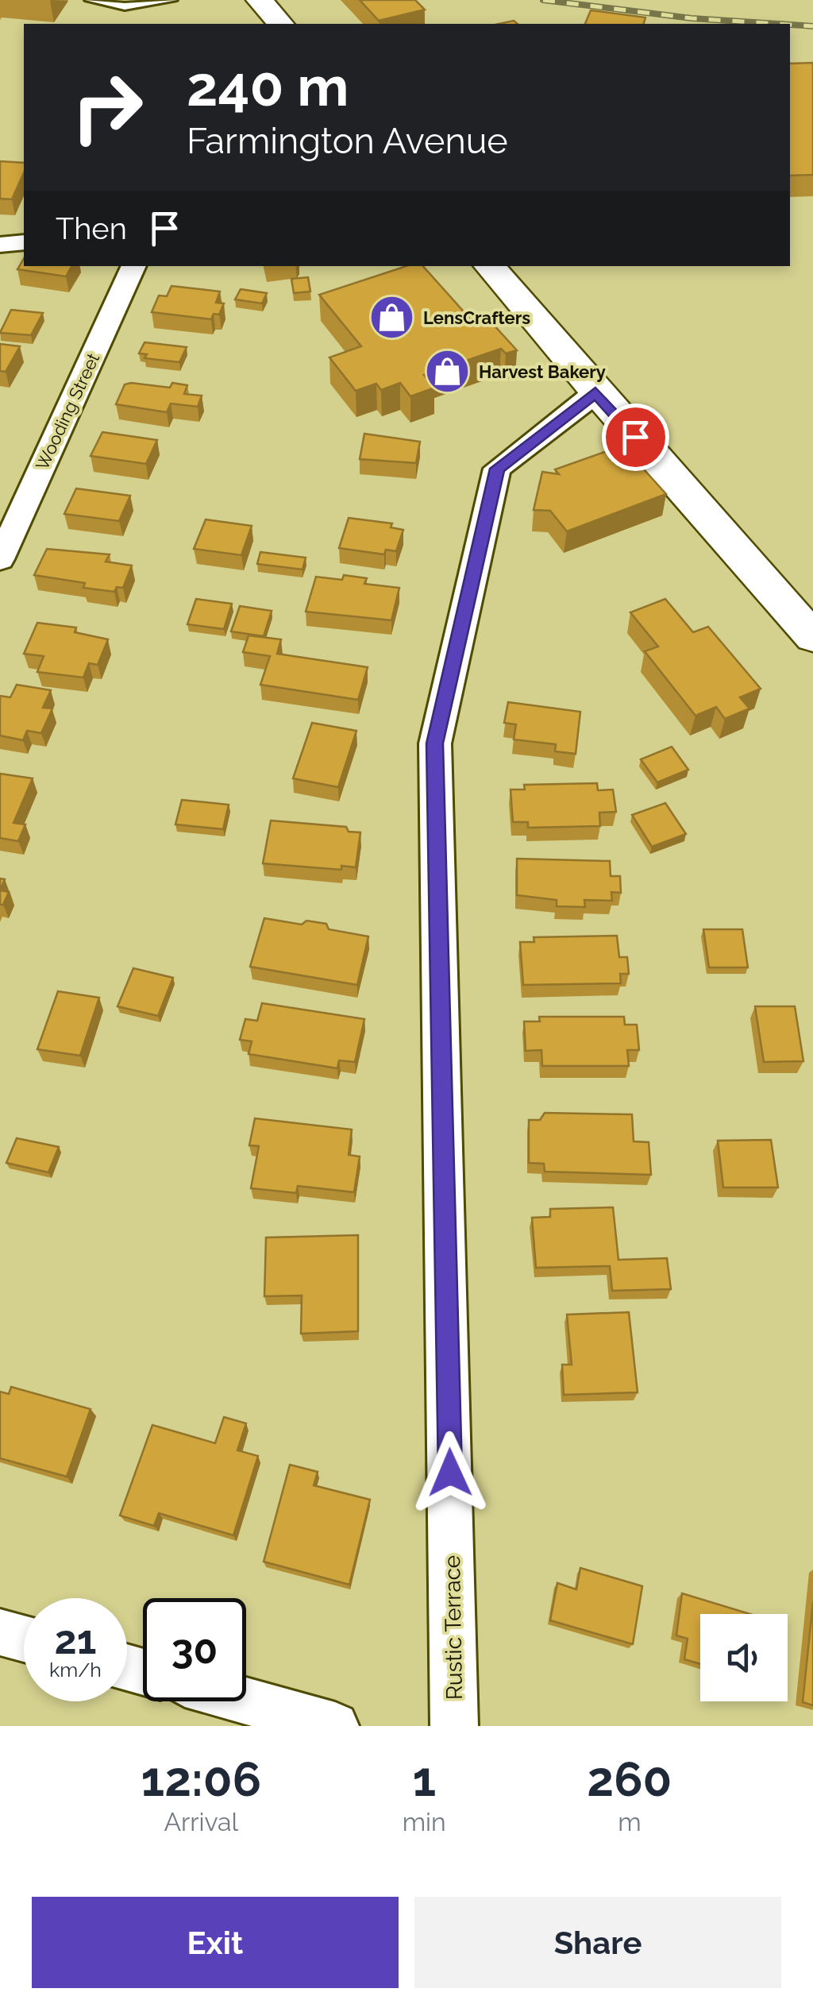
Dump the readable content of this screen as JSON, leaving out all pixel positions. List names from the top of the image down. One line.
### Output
{"streets":{"street":["Wooding Street","Rustic Terrace"]},"places":{"shop":["LensCrafters","Harvest Bakery"]},"page":{"turn":["240 m","Farmington Avenue"],"then":"Then","speed":"21 km/h","limit":"30","eta":["12:06","Arrival","1","min","260","m"],"buttons":["Exit","Share"]}}
